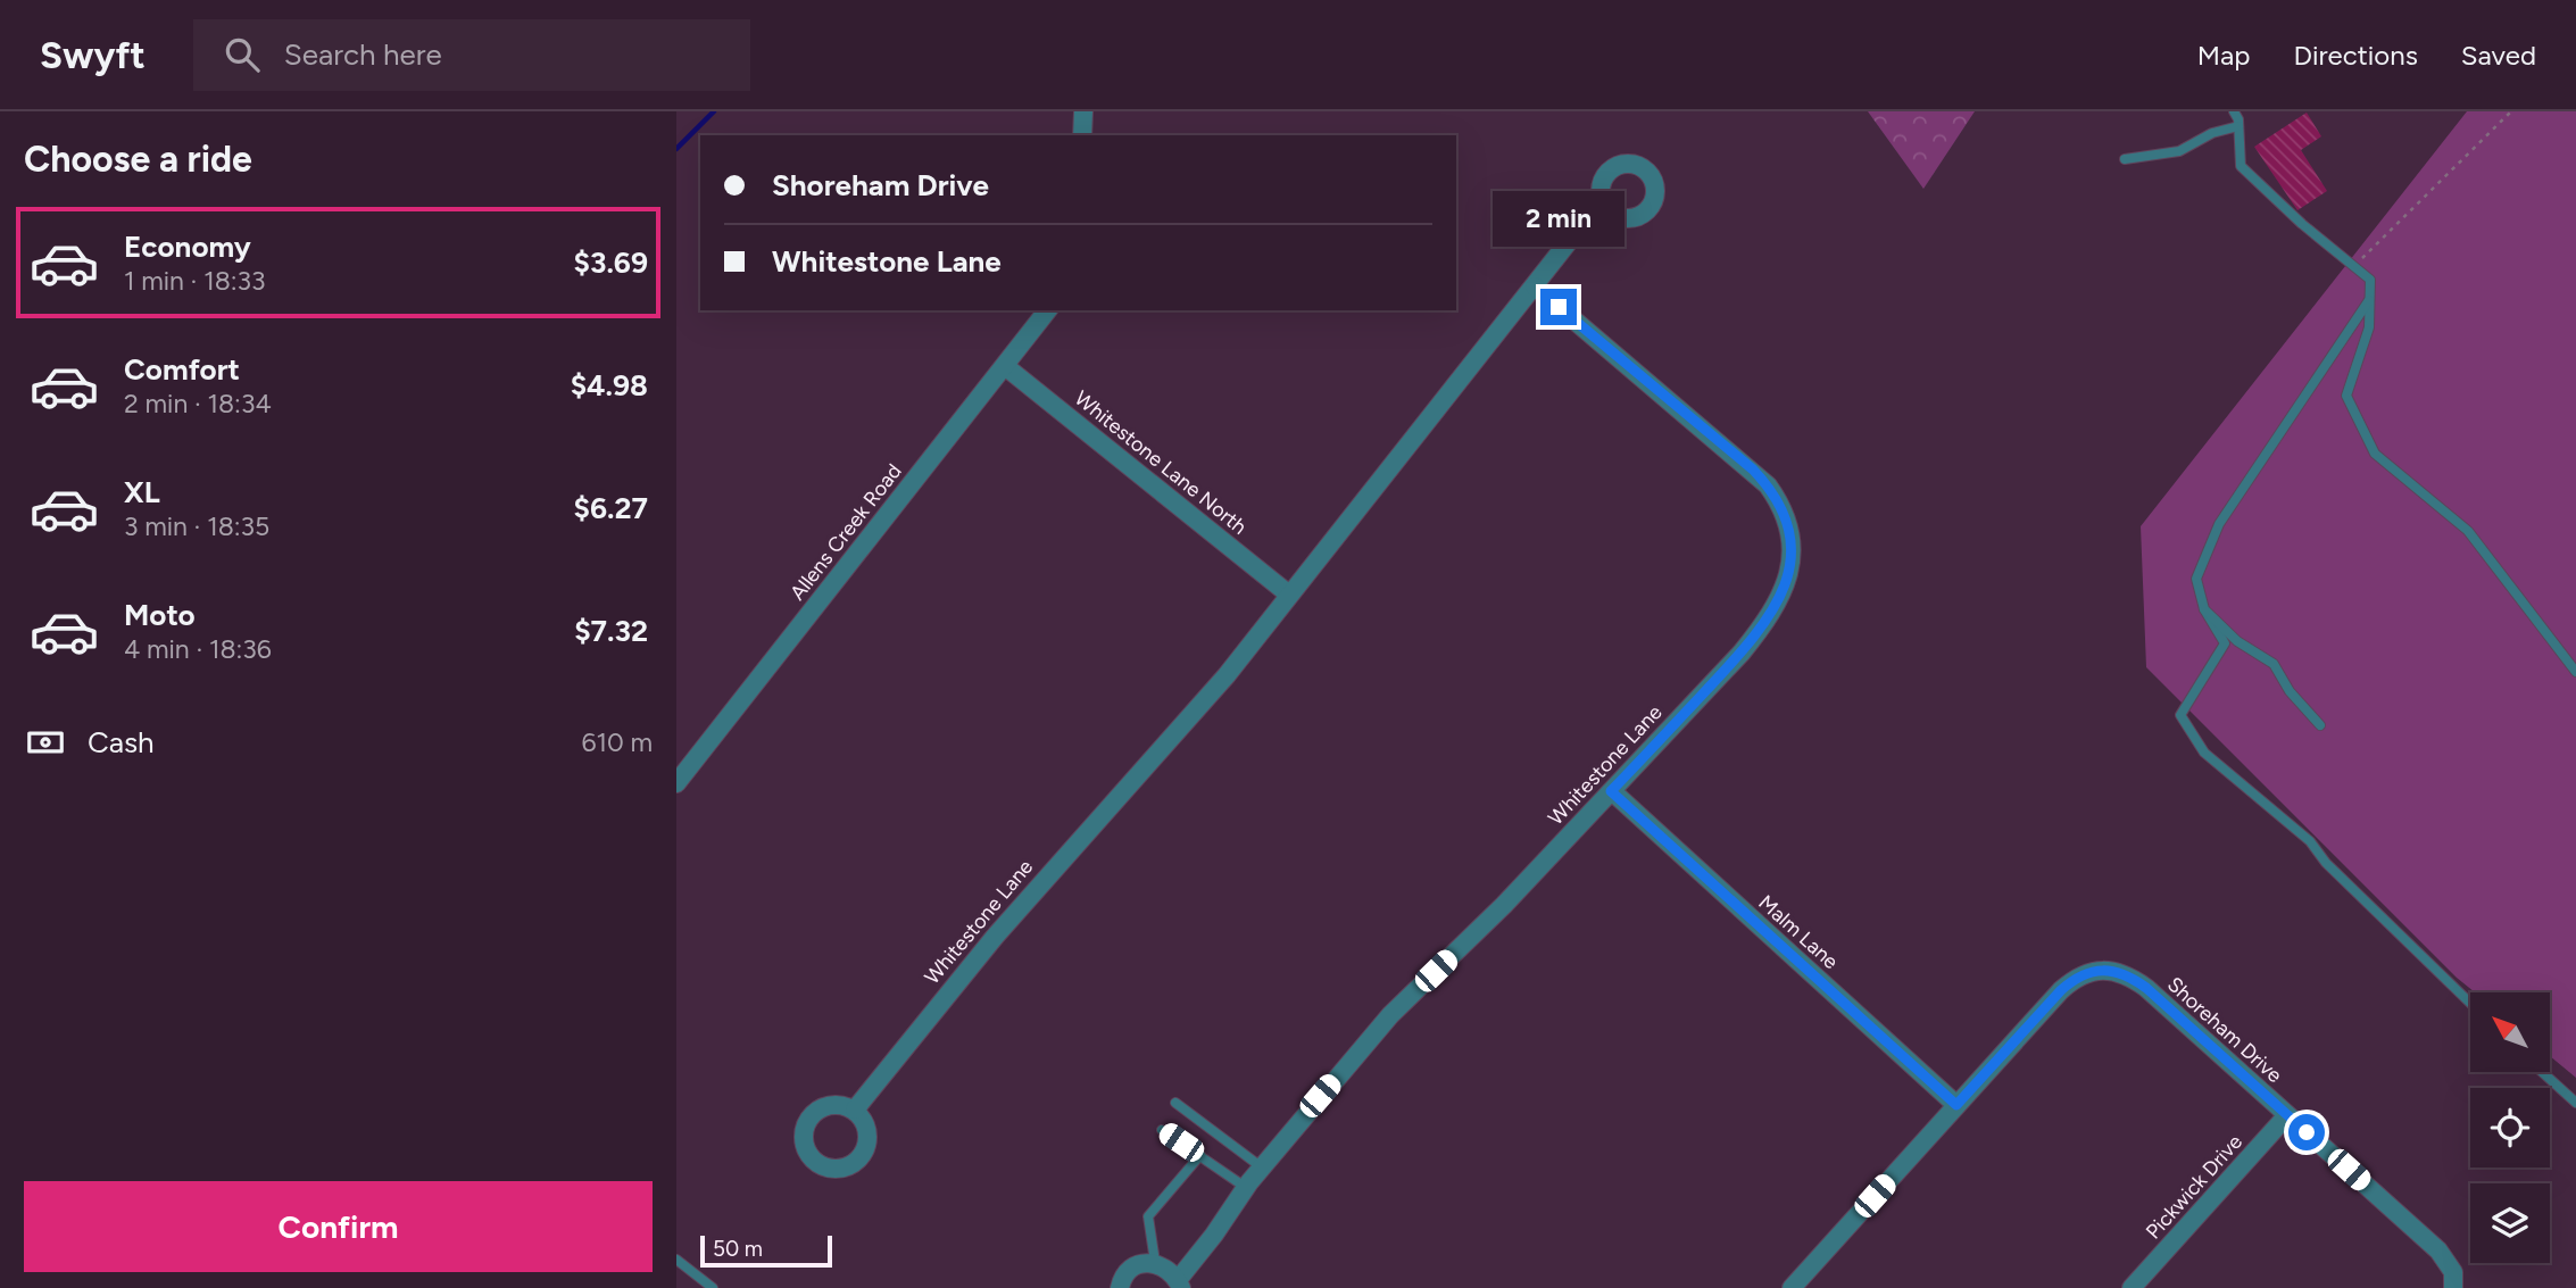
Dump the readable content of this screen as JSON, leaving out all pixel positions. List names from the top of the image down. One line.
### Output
{"streets":{"street":["Whitestone Lane North","Allens Creek Road","Whitestone Lane","Malm Lane","Shoreham Drive","Pickwick Drive"]},"crossings":[["Whitestone Lane North","Allens Creek Road"],["Whitestone Lane North","Whitestone Lane"],["Whitestone Lane","Malm Lane"],["Malm Lane","Shoreham Drive"],["Shoreham Drive","Pickwick Drive"]],"scale_bar":"50 m","north":"top left","page":{"header":"Swyft","search":"Search here","nav":["Map","Directions","Saved"],"heading":"Choose a ride","banner":["Shoreham Drive","Whitestone Lane"],"bubble":"2 min","list":[{"name":"Economy","note":"1 min · 18:33","value":"$3.69"},{"name":"Comfort","note":"2 min · 18:34","value":"$4.98"},{"name":"XL","note":"3 min · 18:35","value":"$6.27"},{"name":"Moto","note":"4 min · 18:36","value":"$7.32"}],"pay":["Cash","610 m"],"buttons":"Confirm","scale":"50 m"}}
